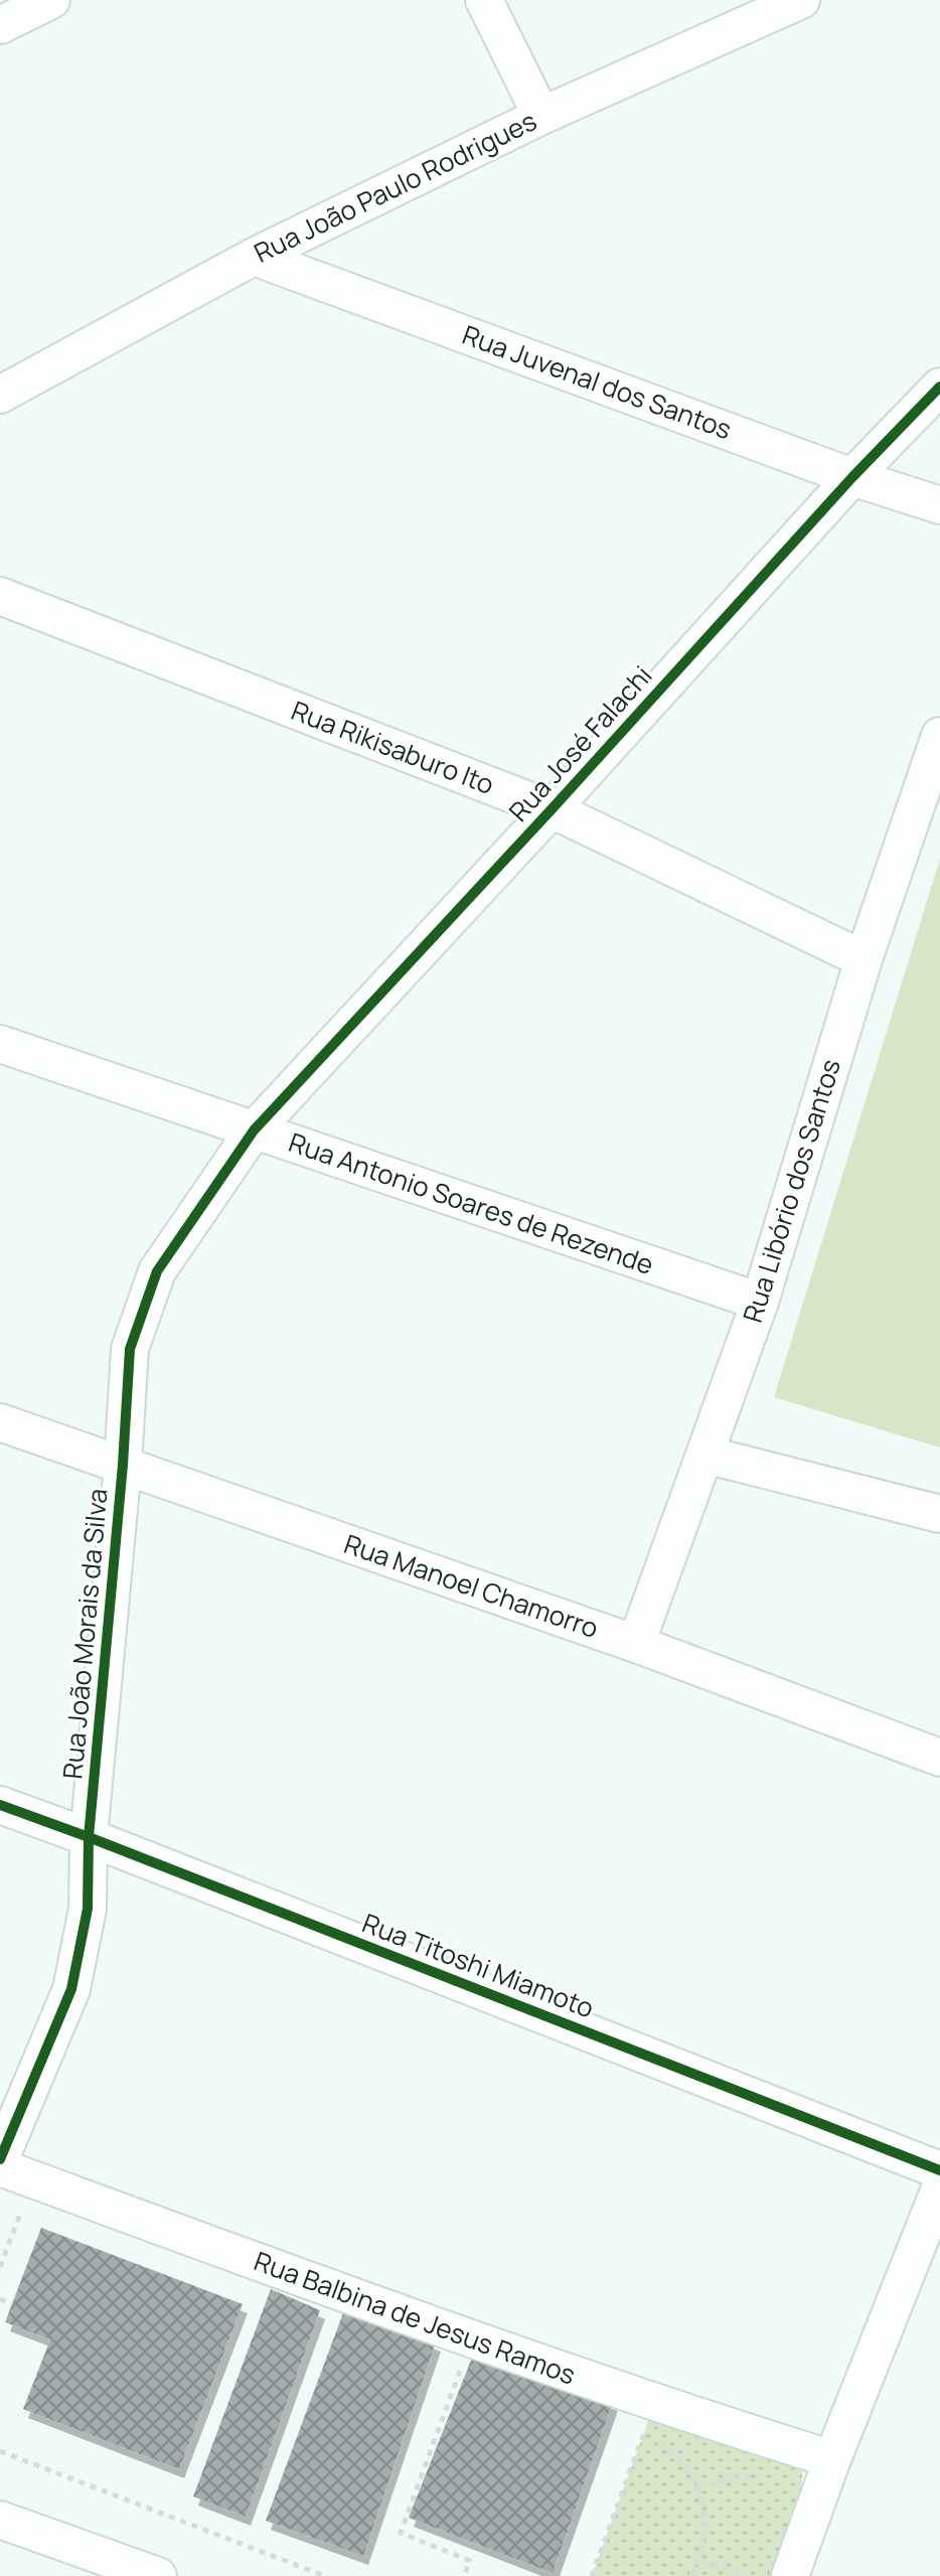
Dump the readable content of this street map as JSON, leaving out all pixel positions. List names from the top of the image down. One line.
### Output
{"streets":{"street":["Rua João Paulo Rodrigues","Rua Juvenal dos Santos","Rua José Falachi","Rua Rikisaburo Ito","Rua Libório dos Santos","Rua Antonio Soares de Rezende","Rua Manoel Chamorro","Rua João Morais da Silva","Rua Titoshi Miamoto","Rua Balbina de Jesus Ramos"]},"crossings":[["Rua João Paulo Rodrigues","Rua Juvenal dos Santos"],["Rua Juvenal dos Santos","Rua José Falachi"],["Rua José Falachi","Rua Rikisaburo Ito"],["Rua José Falachi","Rua Antonio Soares de Rezende"],["Rua José Falachi","Rua João Morais da Silva"],["Rua Rikisaburo Ito","Rua Libório dos Santos"],["Rua Libório dos Santos","Rua Antonio Soares de Rezende"],["Rua Libório dos Santos","Rua Manoel Chamorro"],["Rua Antonio Soares de Rezende","Rua João Morais da Silva"],["Rua Manoel Chamorro","Rua João Morais da Silva"],["Rua João Morais da Silva","Rua Titoshi Miamoto"]]}
